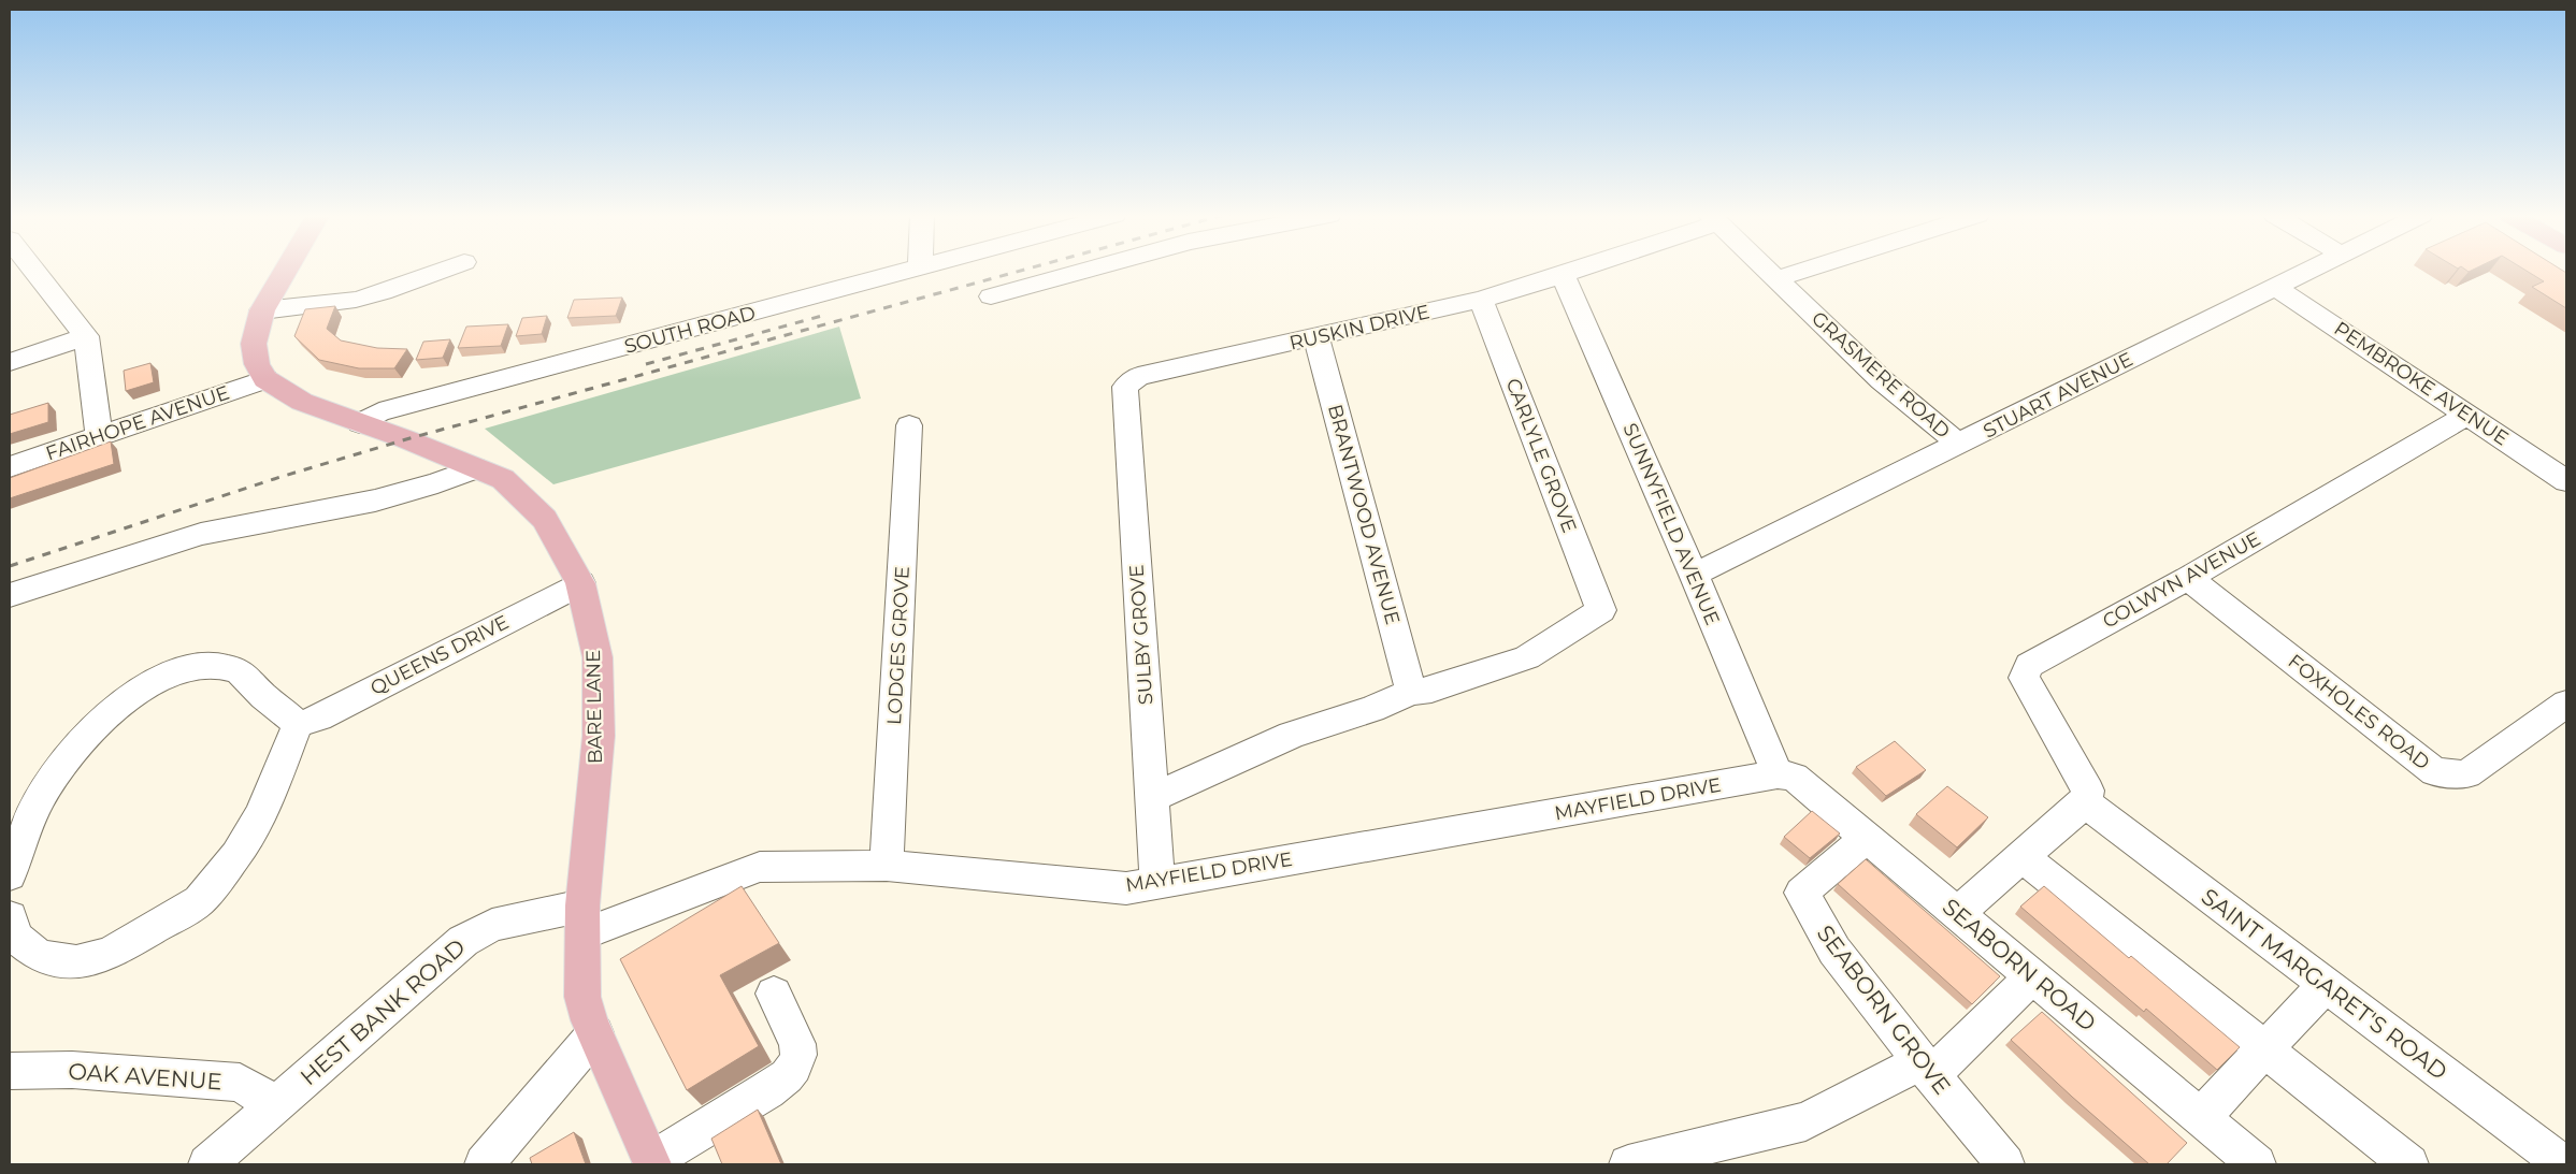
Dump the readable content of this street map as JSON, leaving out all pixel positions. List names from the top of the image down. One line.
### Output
{"streets":{"main road":["BARE LANE"],"street":["RUSKIN DRIVE","SOUTH ROAD","GRASMERE ROAD","PEMBROKE AVENUE","STUART AVENUE","FAIRHOPE AVENUE","CARLYLE GROVE","BRANTWOOD AVENUE","SUNNYFIELD AVENUE","COLWYN AVENUE","SULBY GROVE","LODGES GROVE","QUEENS DRIVE","FOXHOLES ROAD","MAYFIELD DRIVE","SEABORN ROAD","SAINT MARGARET'S ROAD","SEABORN GROVE","HEST BANK ROAD","OAK AVENUE"]},"crossings":[["RUSKIN DRIVE","CARLYLE GROVE"],["RUSKIN DRIVE","BRANTWOOD AVENUE"],["RUSKIN DRIVE","SUNNYFIELD AVENUE"],["RUSKIN DRIVE","SULBY GROVE"],["SOUTH ROAD","BARE LANE"],["GRASMERE ROAD","STUART AVENUE"],["PEMBROKE AVENUE","STUART AVENUE"],["PEMBROKE AVENUE","COLWYN AVENUE"],["STUART AVENUE","SUNNYFIELD AVENUE"],["FAIRHOPE AVENUE","BARE LANE"],["CARLYLE GROVE","BRANTWOOD AVENUE"],["SUNNYFIELD AVENUE","MAYFIELD DRIVE"],["SUNNYFIELD AVENUE","SEABORN ROAD"],["COLWYN AVENUE","FOXHOLES ROAD"],["COLWYN AVENUE","SAINT MARGARET'S ROAD"],["SULBY GROVE","MAYFIELD DRIVE"],["LODGES GROVE","MAYFIELD DRIVE"],["QUEENS DRIVE","BARE LANE"],["BARE LANE","MAYFIELD DRIVE"],["BARE LANE","HEST BANK ROAD"],["MAYFIELD DRIVE","SEABORN ROAD"],["MAYFIELD DRIVE","HEST BANK ROAD"],["SEABORN ROAD","SEABORN GROVE"],["HEST BANK ROAD","OAK AVENUE"]]}
